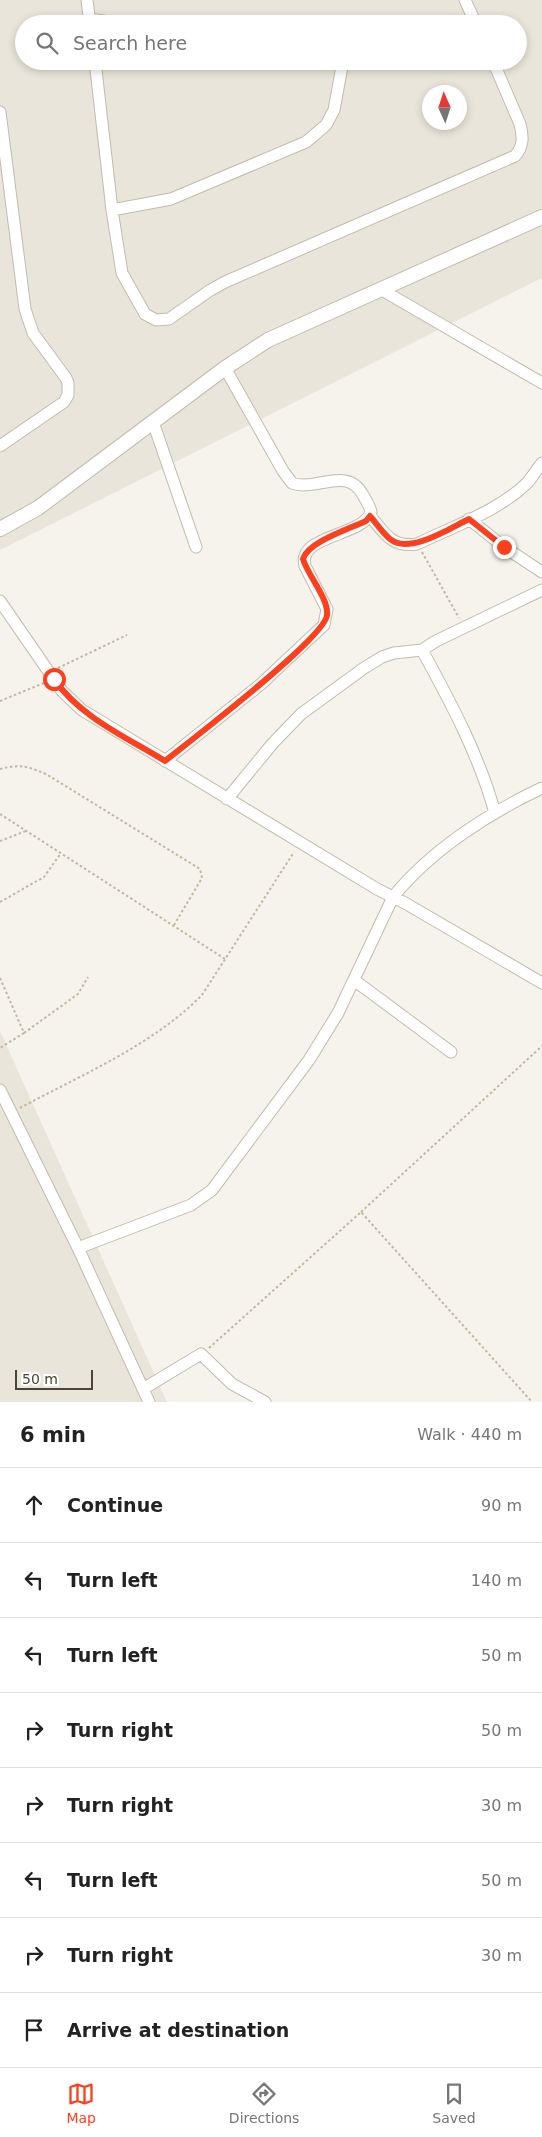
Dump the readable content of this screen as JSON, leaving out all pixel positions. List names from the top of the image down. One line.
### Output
{"scale_bar":"50 m","north":"top","page":{"search":"Search here","scale":"50 m","heading":["6 min","Walk · 440 m"],"list":[["Continue","90 m"],["Turn left","140 m"],["Turn left","50 m"],["Turn right","50 m"],["Turn right","30 m"],["Turn left","50 m"],["Turn right","30 m"],"Arrive at destination"],"nav":["Map","Directions","Saved"]}}
